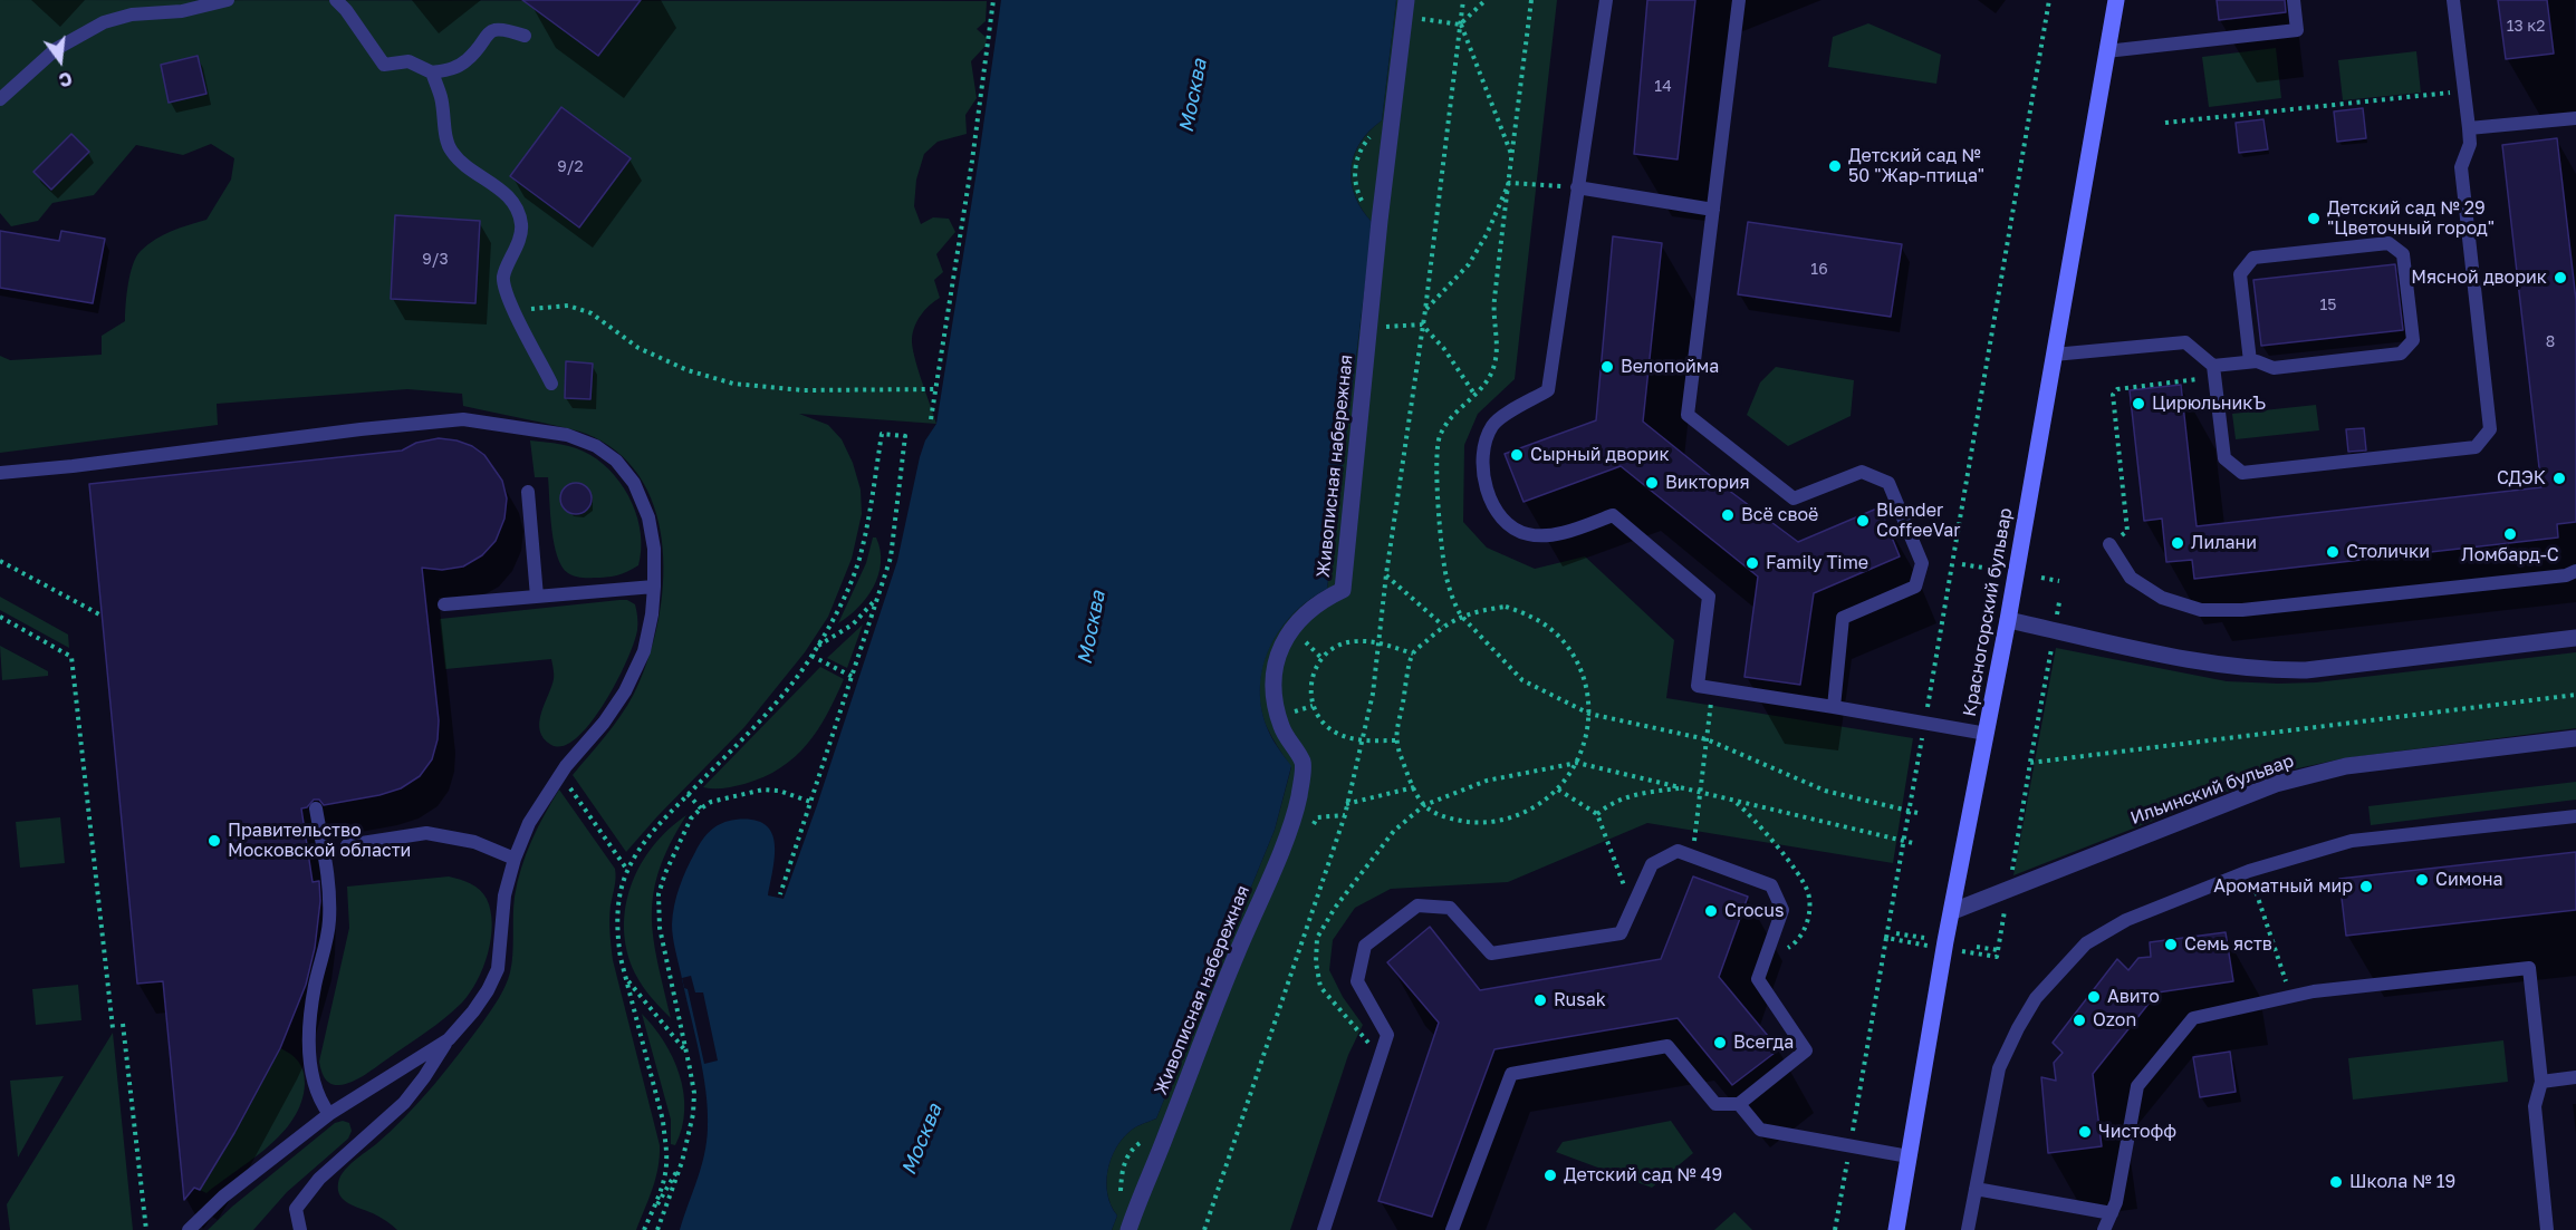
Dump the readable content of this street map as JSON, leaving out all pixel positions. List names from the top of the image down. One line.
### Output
{"streets":{"main road":["Красногорский бульвар"],"street":["Живописная набережная","Ильинский бульвар"]},"crossings":[["Красногорский бульвар","Ильинский бульвар"]],"water":["Москва"],"places":["Детский сад № 50 \"Жар-птица\"","Детский сад № 29 \"Цветочный город\"","Мясной дворик","Велопойма","ЦирюльникЪ","Сырный дворик","СДЭК","Виктория","Всё своё","Blender CoffeeVar","Ломбард-С","Лилани","Столички","Family Time","Правительство Московской области","Симона","Ароматный мир","Crocus","Семь яств","Авито","Rusak","Ozon","Всегда","Чистофф","Детский сад № 49","Школа № 19"],"house_numbers":["13 к2","14","9/2","9/3","16","15","8"],"north":"bottom"}
